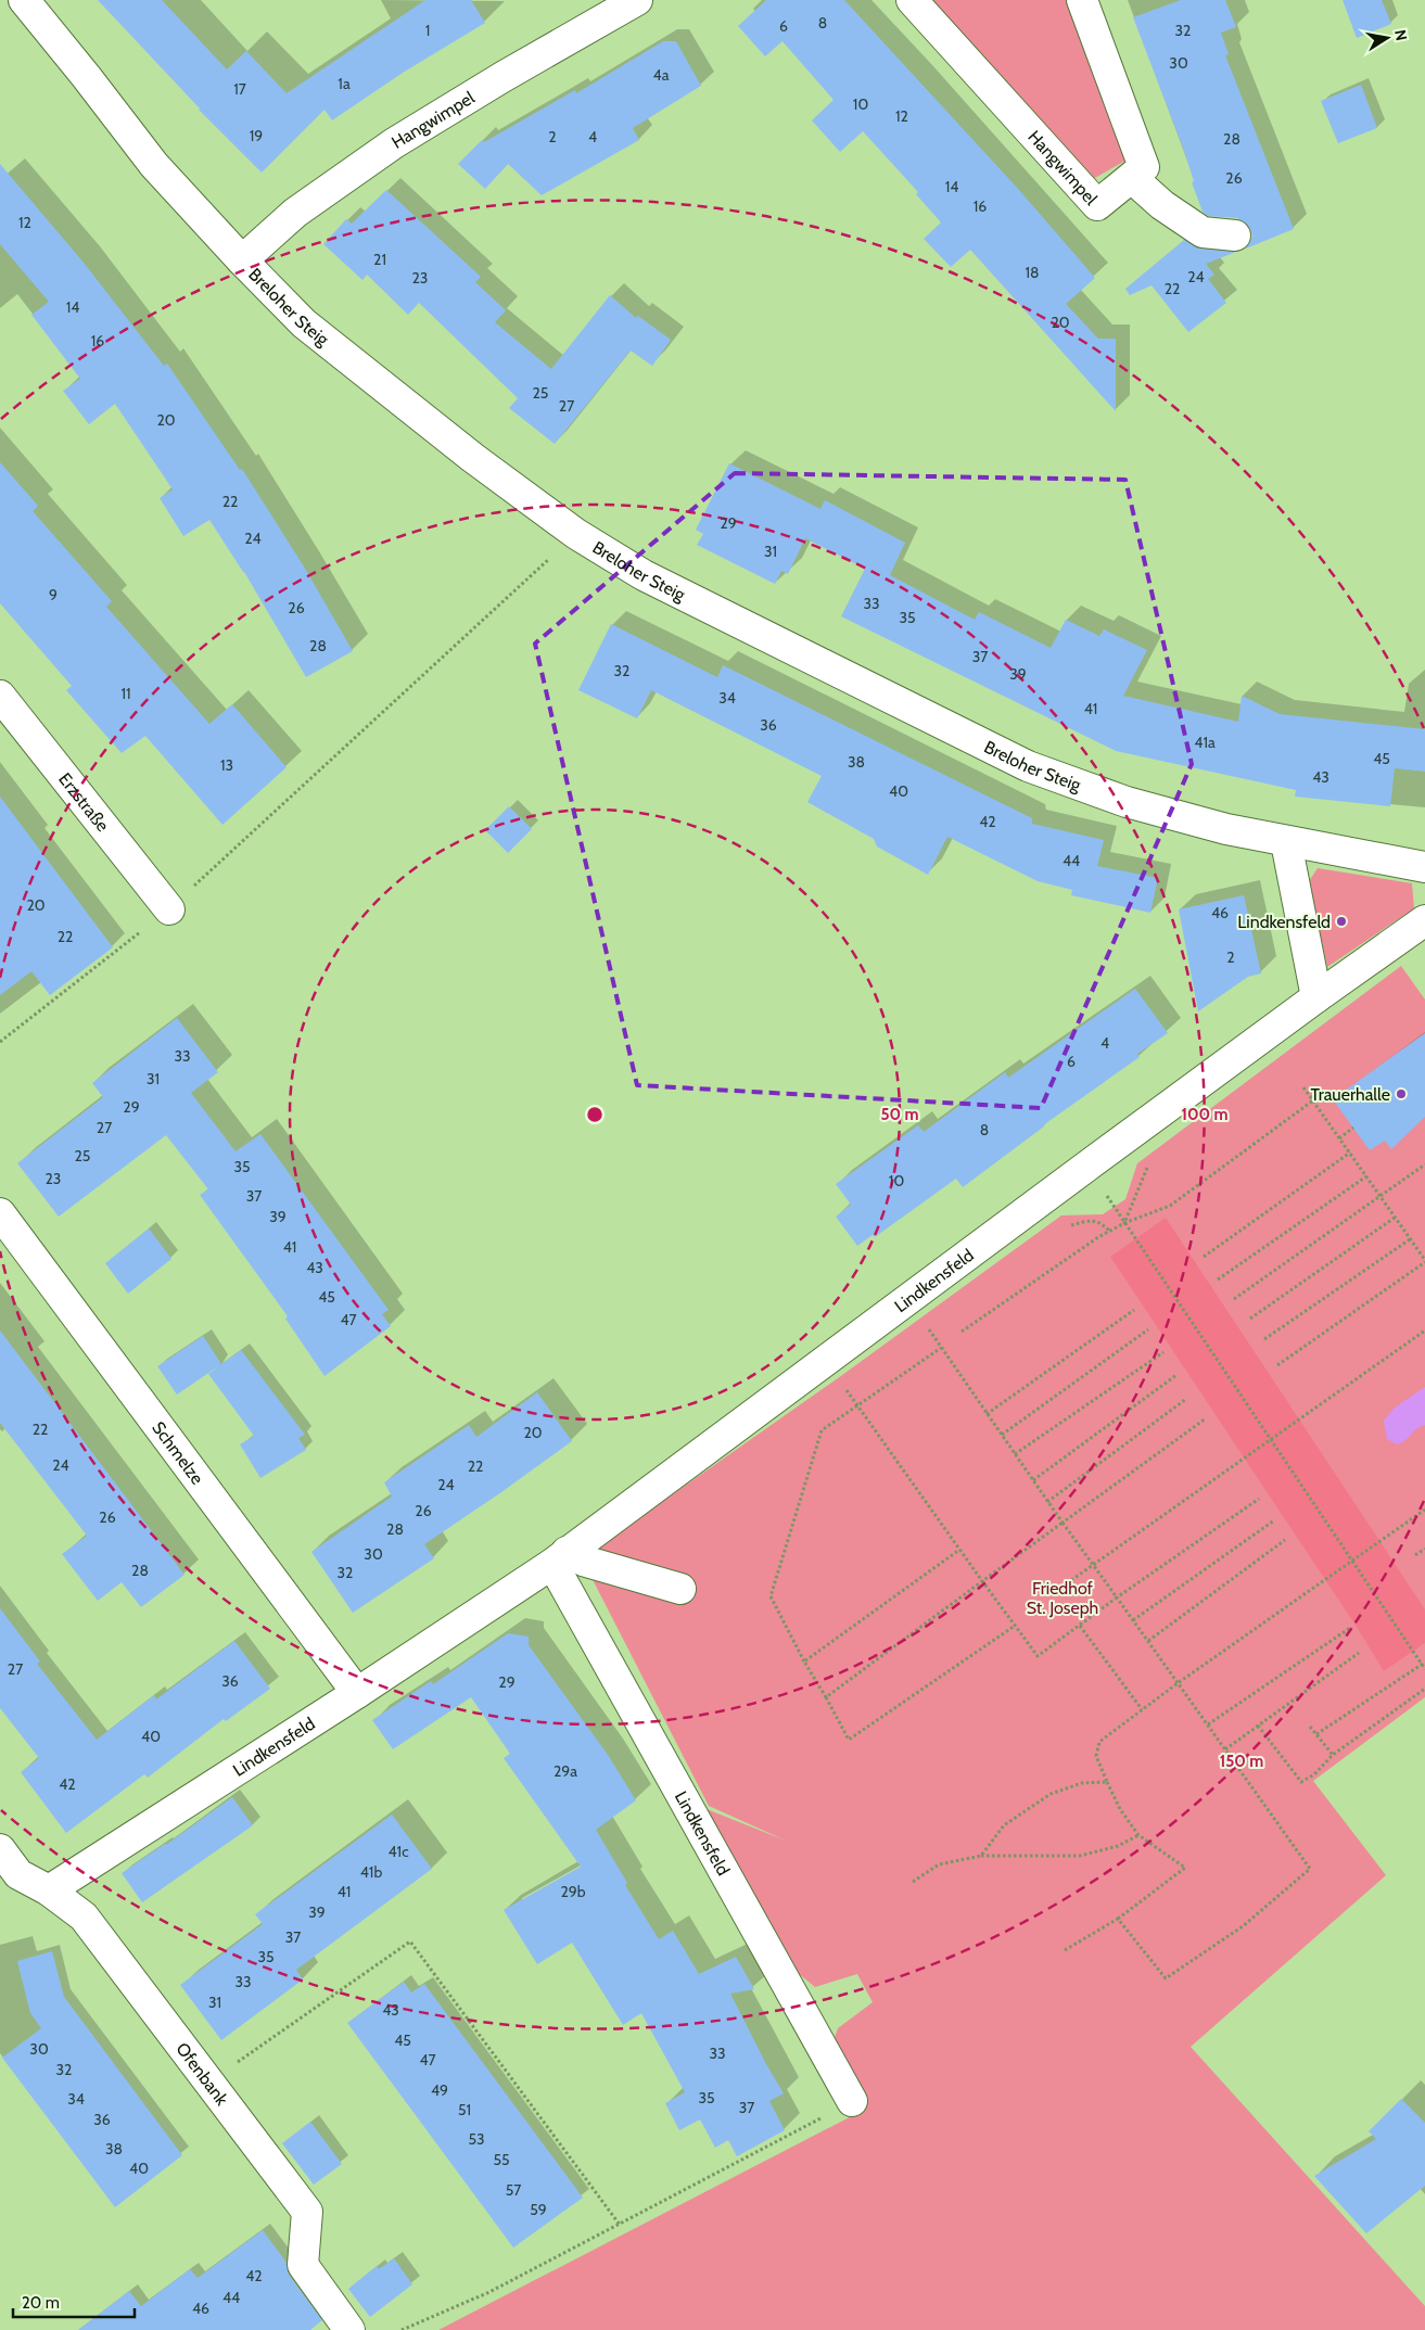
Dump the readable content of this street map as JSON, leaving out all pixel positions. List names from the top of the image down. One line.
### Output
{"streets":{"street":["Hangwimpel","Breloher Steig","Erzstraße","Lindkensfeld","Schmelze","Ofenbank"]},"crossings":[["Hangwimpel","Breloher Steig"],["Lindkensfeld","Schmelze"],["Lindkensfeld","Ofenbank"]],"parks":["Friedhof St. Joseph"],"places":["Lindkensfeld","Trauerhalle"],"house_numbers":["8","6","1","32","30","4a","1a","17","10","12","19","2","4","28","26","14","16","12","21","18","24","23","22","14","20","16","25","27","20","22","29","24","31","9","33","26","35","28","37","32","39","11","34","41","36","41a","45","38","13","43","40","42","44","20","46","22","2","4","33","6","31","29","27","8","25","35","23","10","37","39","41","43","45","47","22","20","24","22","24","26","26","28","30","28","32","27","36","29","40","29a","42","41c","41b","41","29b","39","37","35","33","31","43","45","30","33","47","32","49","35","34","37","51","36","53","38","55","40","57","59","42","44","46"],"scale_bar":"20 m","north":"right","rings":["50 m","100 m","150 m"]}
